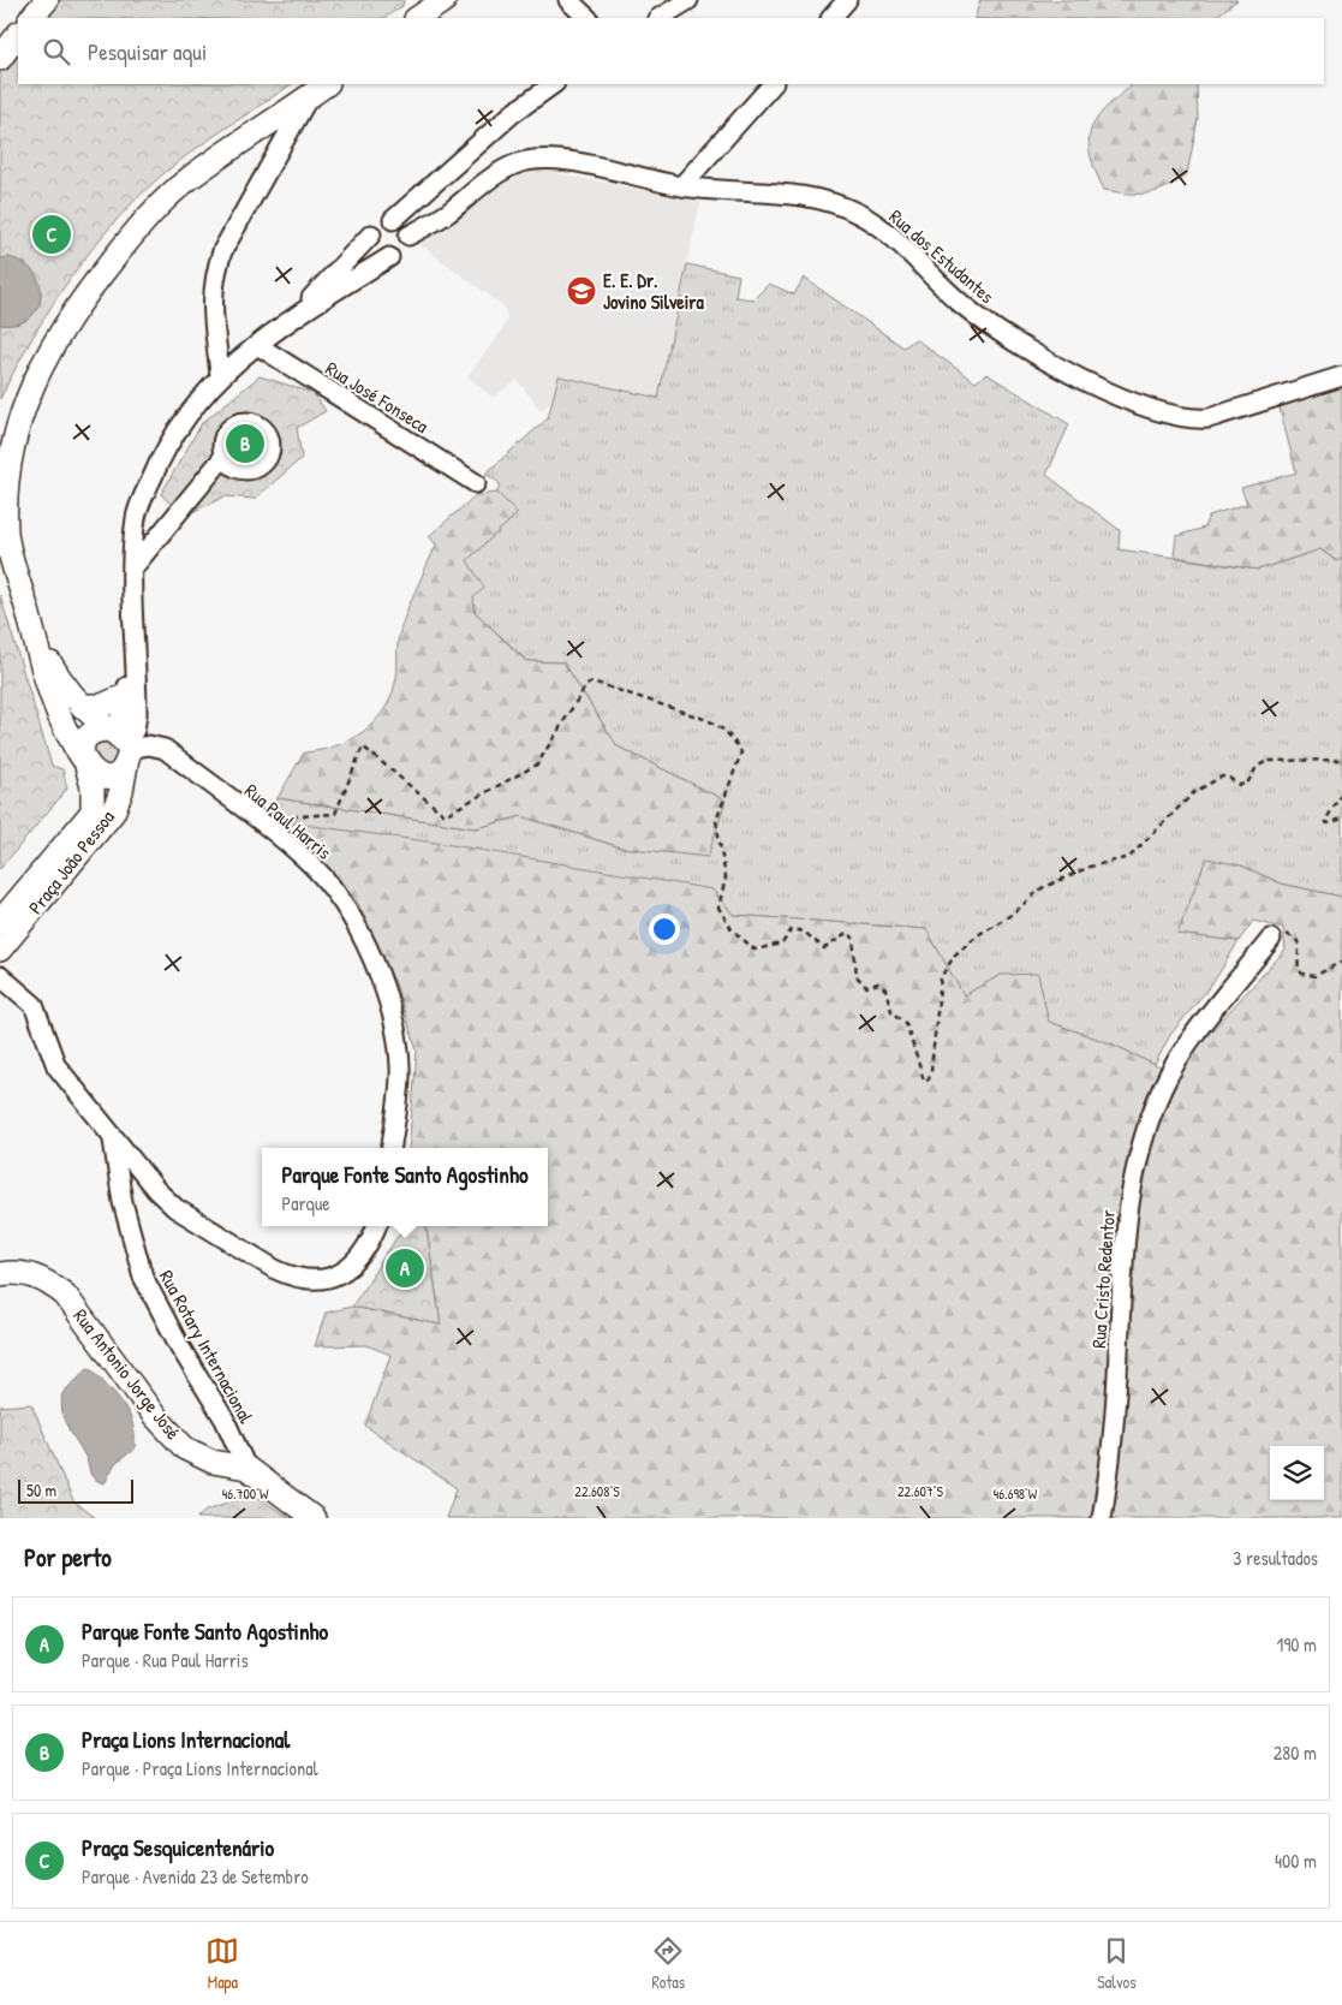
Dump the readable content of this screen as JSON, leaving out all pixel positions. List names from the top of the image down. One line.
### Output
{"streets":{"street":["Rua dos Estudantes","Rua José Fonseca","Rua Paul Harris","Praça João Pessoa","Rua Cristo Redentor","Rua Rotary Internacional","Rua Antonio Jorge José"]},"crossings":[["Rua Paul Harris","Praça João Pessoa"],["Rua Rotary Internacional","Rua Antonio Jorge José"]],"places":{"school or university":["E. E. Dr. Jovino Silveira"]},"scale_bar":"50 m","page":{"search":"Pesquisar aqui","pins":["C","B","A"],"popup":["Parque Fonte Santo Agostinho","Parque"],"scale":"50 m","heading":["Por perto","3 resultados"],"list":[{"mark":"A","name":"Parque Fonte Santo Agostinho","note":"Parque · Rua Paul Harris","value":"190 m"},{"mark":"B","name":"Praça Lions Internacional","note":"Parque · Praça Lions Internacional","value":"280 m"},{"mark":"C","name":"Praça Sesquicentenário","note":"Parque · Avenida 23 de Setembro","value":"400 m"}],"nav":["Mapa","Rotas","Salvos"]},"coordinates":["22.608°S","22.607°S","46.700°W","46.698°W"]}
